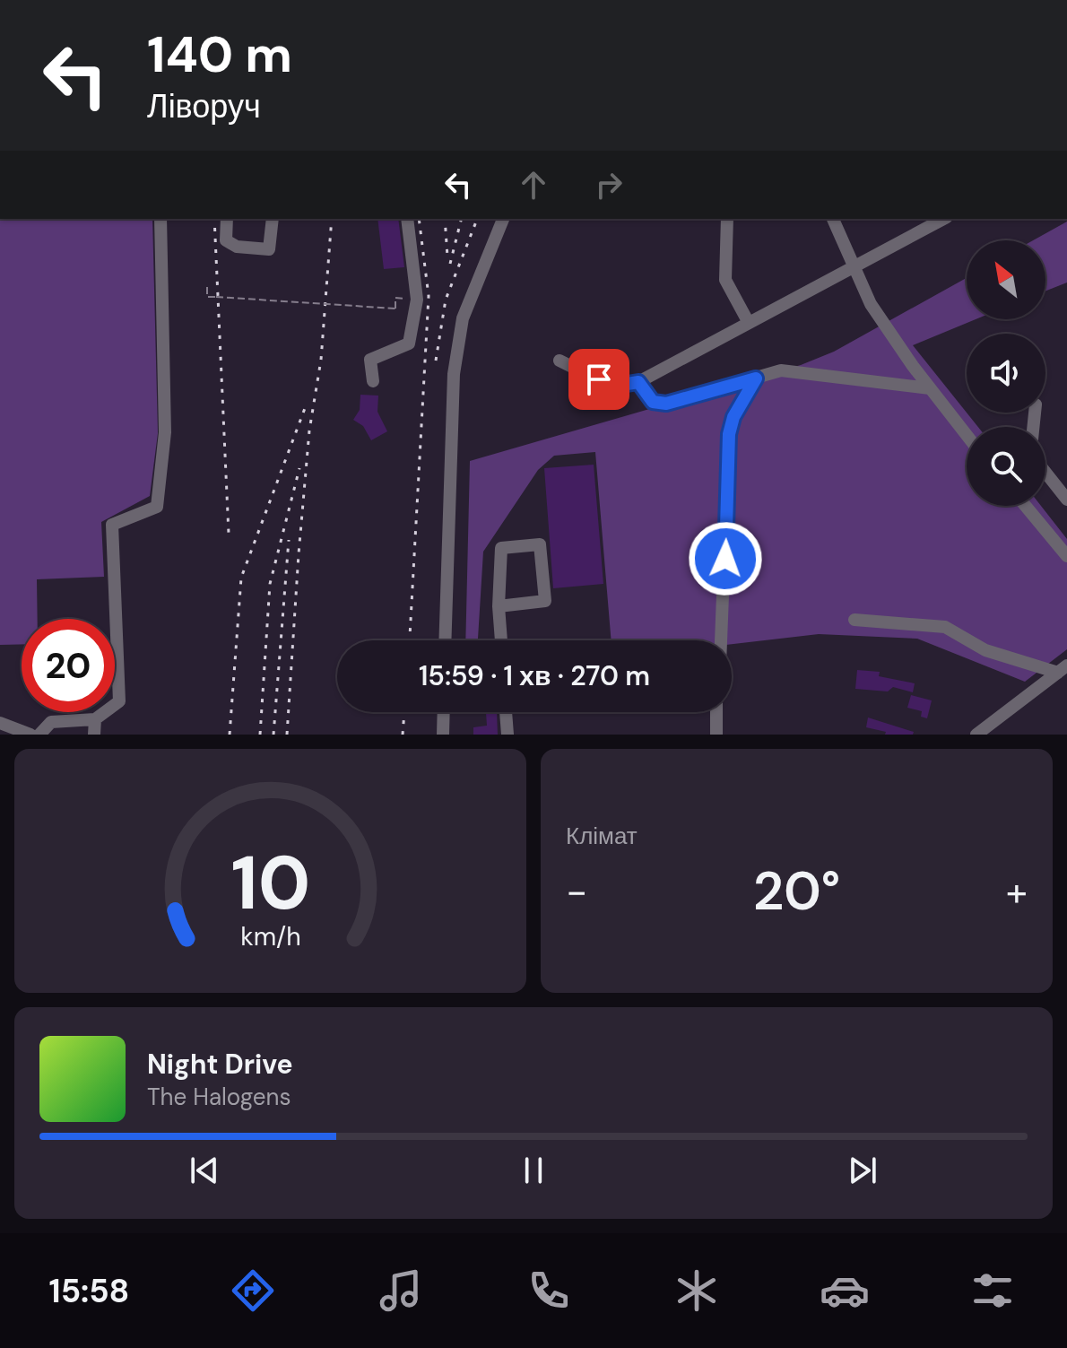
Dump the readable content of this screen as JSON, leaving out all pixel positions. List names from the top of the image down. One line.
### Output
{"north":"top left","page":{"turn":["140 m","Ліворуч"],"limit":"20","trip":"15:59 · 1 хв · 270 m","tile":"Клімат","heat":["−","20°","+"],"song":["Night Drive","The Halogens"],"tabs":"15:58","gauge":["10","km/h"]}}
